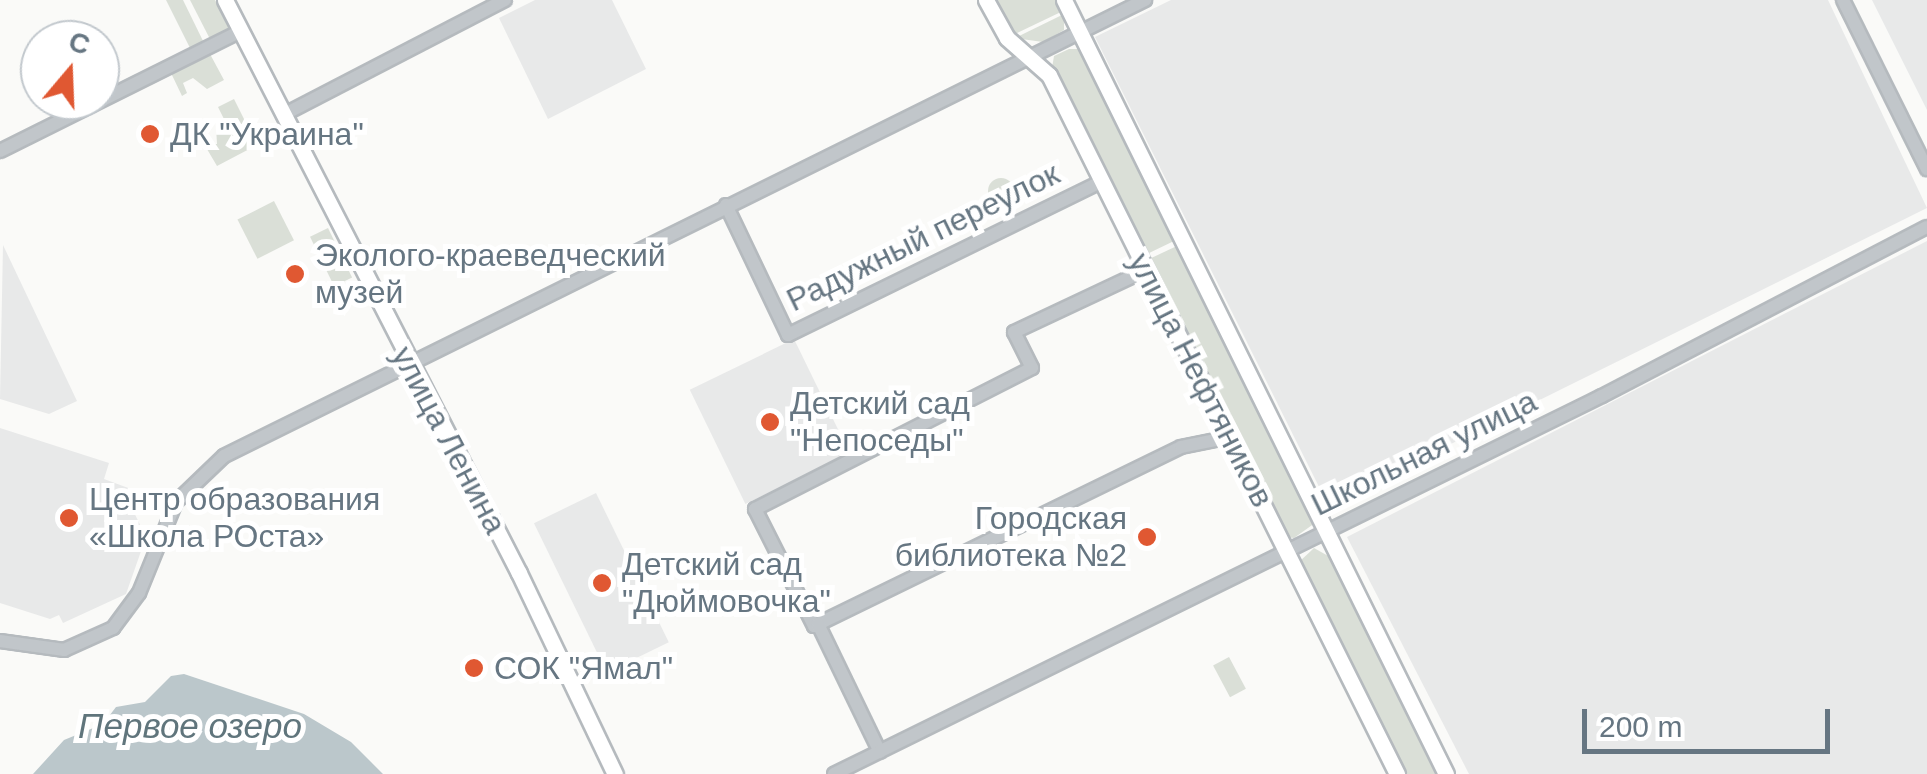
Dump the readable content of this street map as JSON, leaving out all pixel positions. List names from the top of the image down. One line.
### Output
{"streets":{"main road":["улица Нефтяников","улица Ленина"],"street":["Радужный переулок","Школьная улица"]},"crossings":[["Радужный переулок","улица Нефтяников"],["улица Нефтяников","Школьная улица"]],"water":["Первое озеро"],"places":["ДК \"Украина\"","Эколого-краеведческий музей","Детский сад \"Непоседы\"","Центр образования «Школа РОста»","Городская библиотека №2","Детский сад \"Дюймовочка\"","СОК \"Ямал\""],"scale_bar":"200 m","north":"top"}
